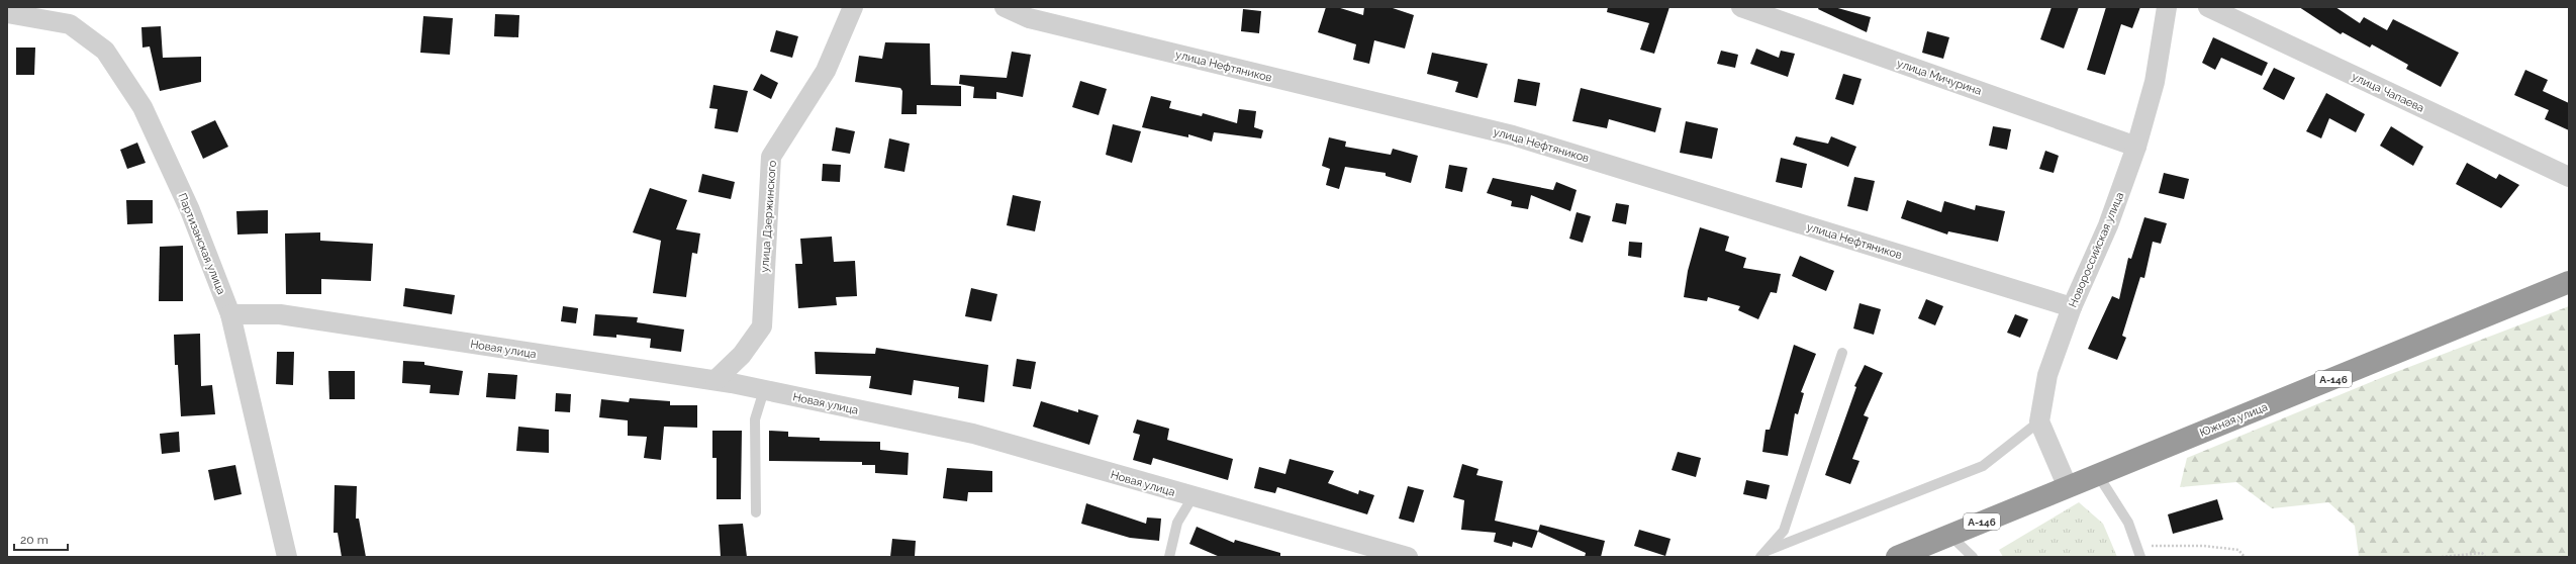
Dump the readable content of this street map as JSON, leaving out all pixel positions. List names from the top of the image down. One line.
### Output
{"streets":{"highway":["А-146","Южная улица"],"street":["улица Нефтяников","улица Мичурина","улица Чапаева","улица Дзержинского","Партизанская улица","Новороссийская улица","Новая улица"]},"crossings":[["улица Нефтяников","Новороссийская улица"],["улица Мичурина","Новороссийская улица"],["улица Дзержинского","Новая улица"],["Партизанская улица","Новая улица"]],"scale_bar":"20 m"}
